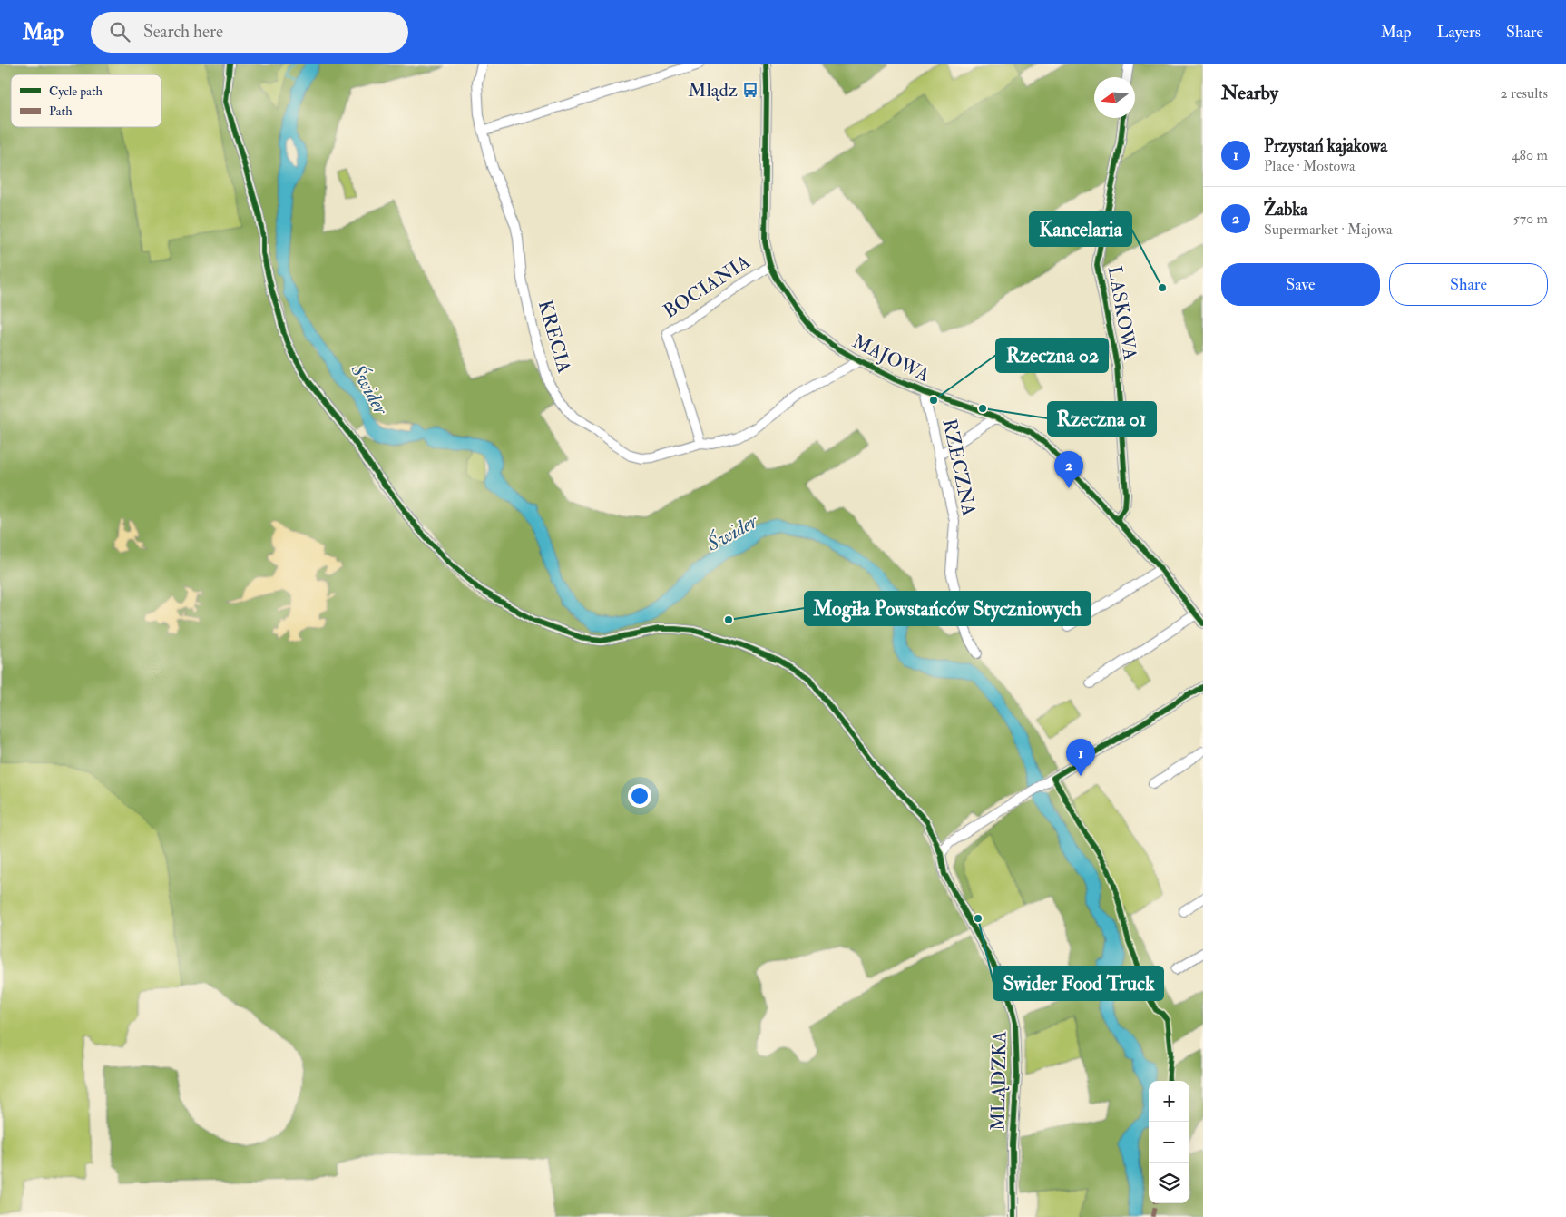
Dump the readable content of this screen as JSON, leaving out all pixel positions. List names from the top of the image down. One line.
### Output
{"streets":{"street":["BOCIANIA","LASKOWA","KRECIA","MAJOWA","RZECZNA","MLĄDZKA"]},"crossings":[["BOCIANIA","KRECIA"],["BOCIANIA","MAJOWA"],["LASKOWA","MAJOWA"],["KRECIA","MAJOWA"],["MAJOWA","RZECZNA"]],"water":["Świder"],"places":{"bus stop":["Mlądz"],"other":["Kancelaria","Rzeczna 02","Rzeczna 01","Mogiła Powstańców Styczniowych","Swider Food Truck"]},"legend":["Cycle path","Path"],"north":"left","page":{"header":"Map","search":"Search here","nav":["Map","Layers","Share"],"heading":["Nearby","2 results"],"list":[{"mark":"1","name":"Przystań kajakowa","note":"Place · Mostowa","value":"480 m"},{"mark":"2","name":"Żabka","note":"Supermarket · Majowa","value":"570 m"}],"buttons":["Save","Share"],"pins":["2","1"],"map_buttons":["+","−"]}}
